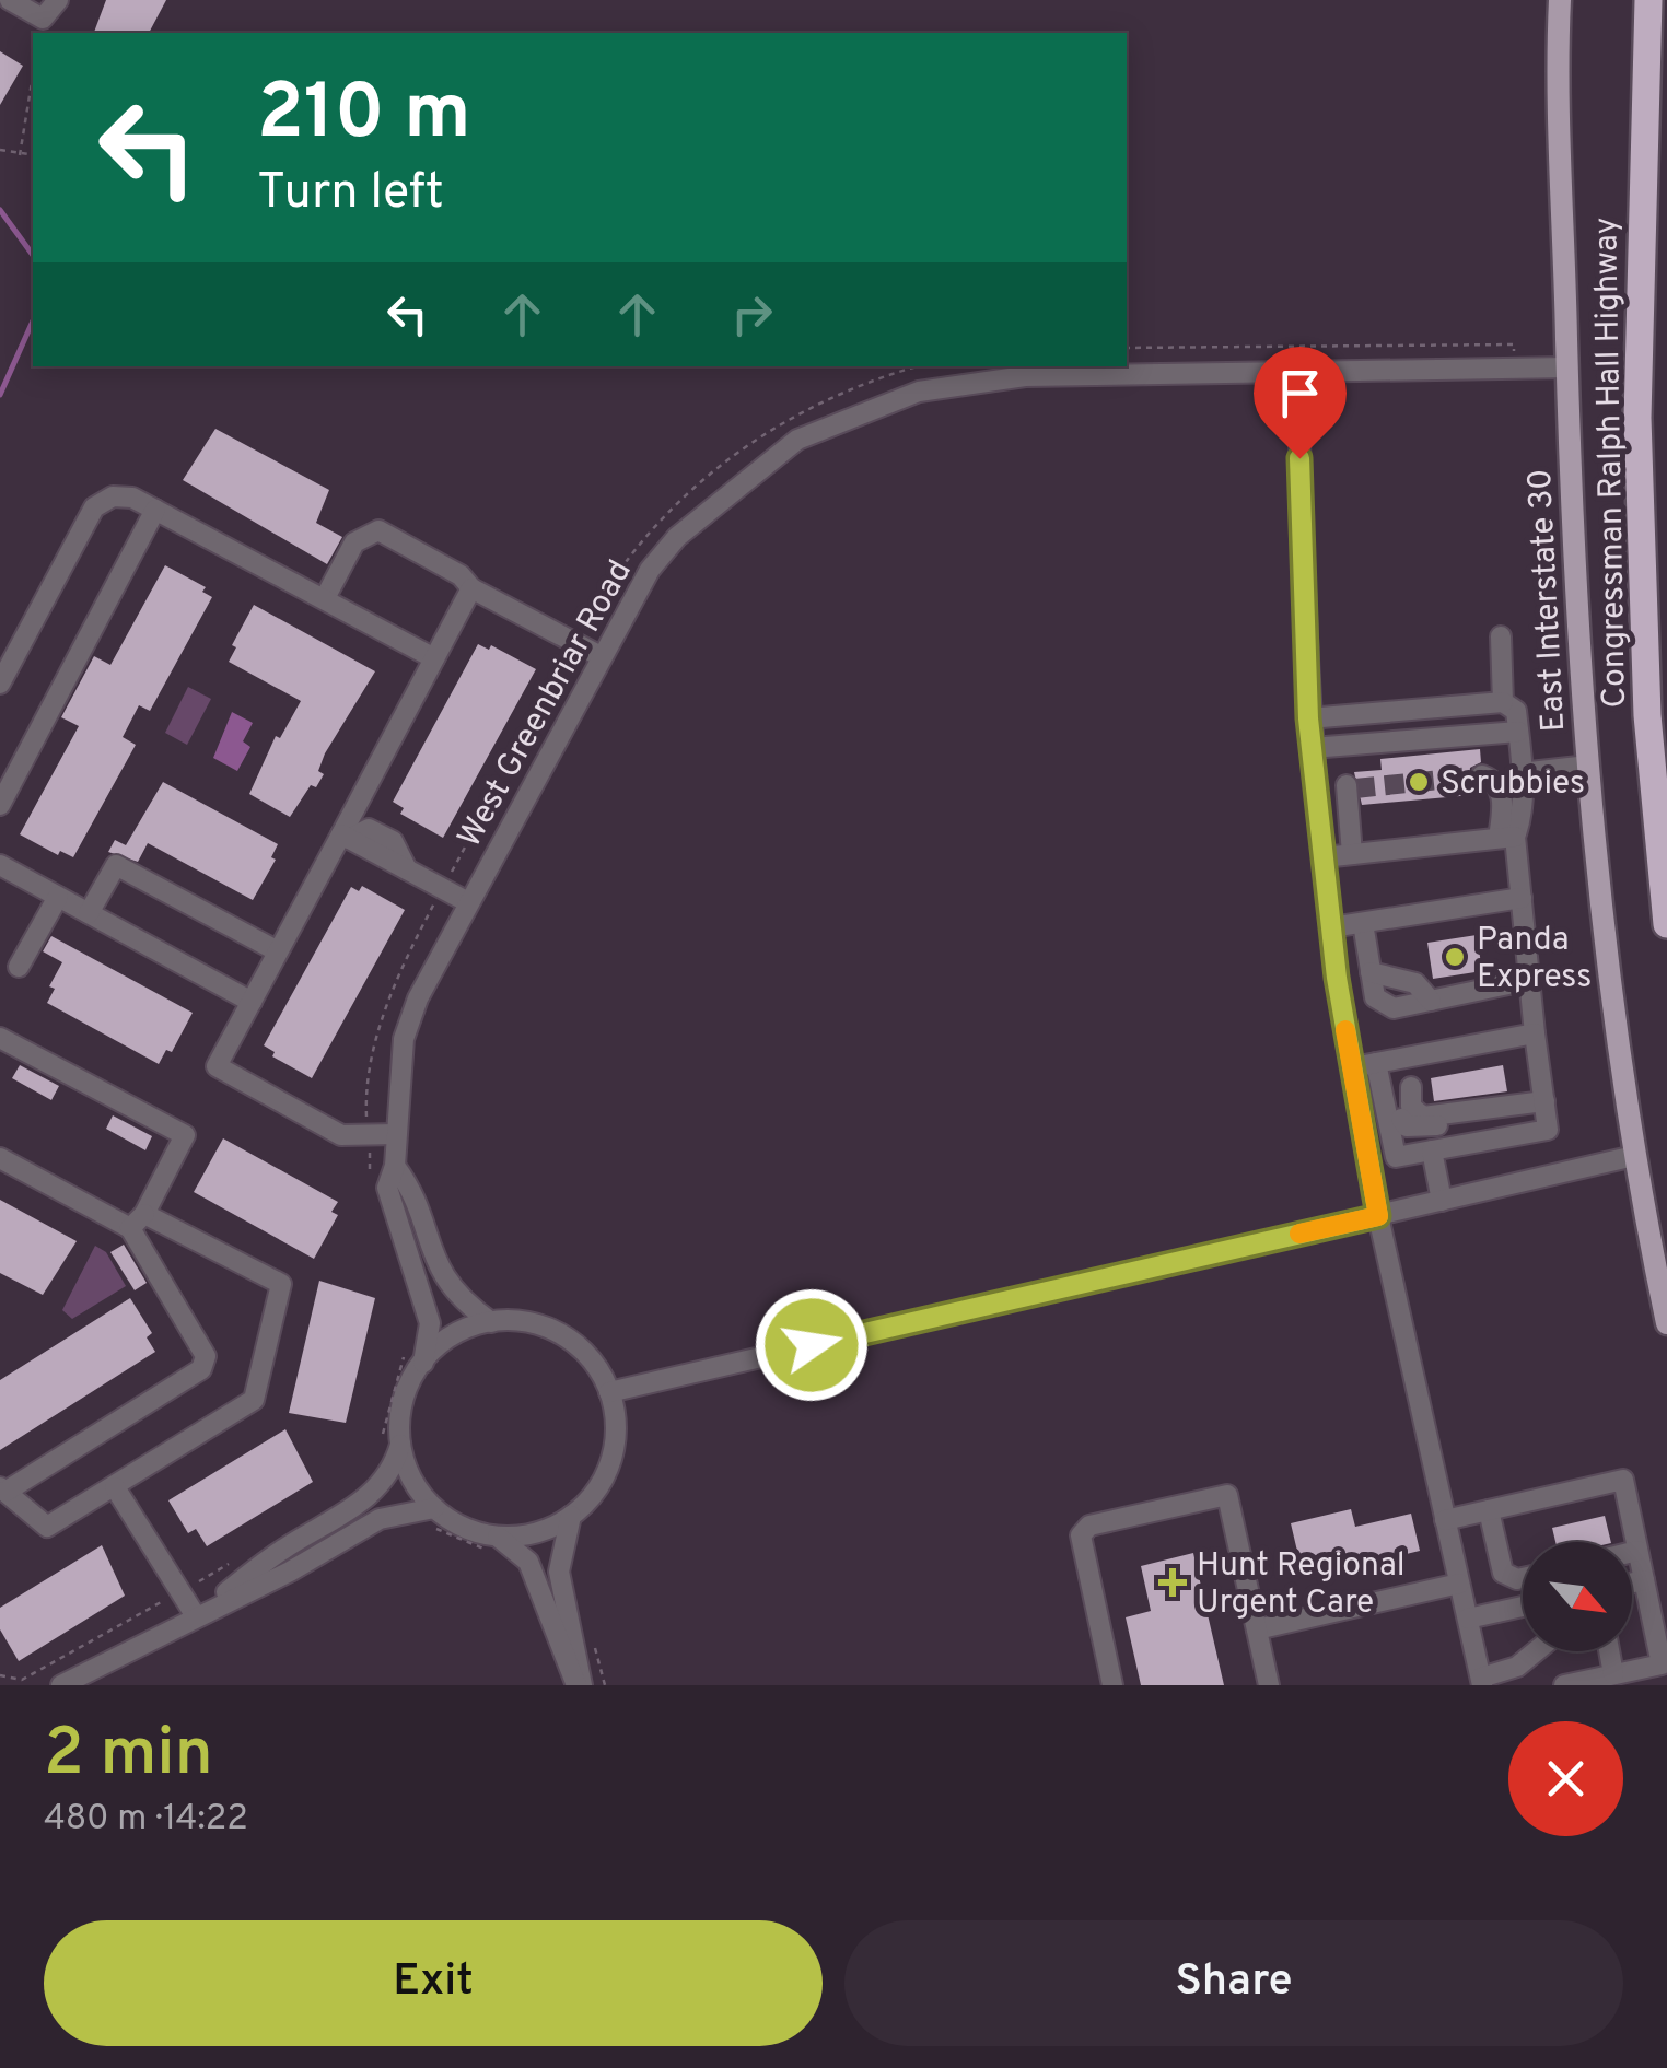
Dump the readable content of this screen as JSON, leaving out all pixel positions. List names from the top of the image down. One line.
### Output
{"streets":{"highway":["Congressman Ralph Hall Highway"],"main road":["East Interstate 30"],"street":["West Greenbriar Road"]},"crossings":[["East Interstate 30","West Greenbriar Road"]],"places":{"other":["Scrubbies","Panda Express"],"health":["Hunt Regional Urgent Care"]},"north":"bottom right","page":{"turn":["210 m","Turn left"],"heading":["2 min","480 m · 14:22"],"buttons":["Exit","Share"]}}
